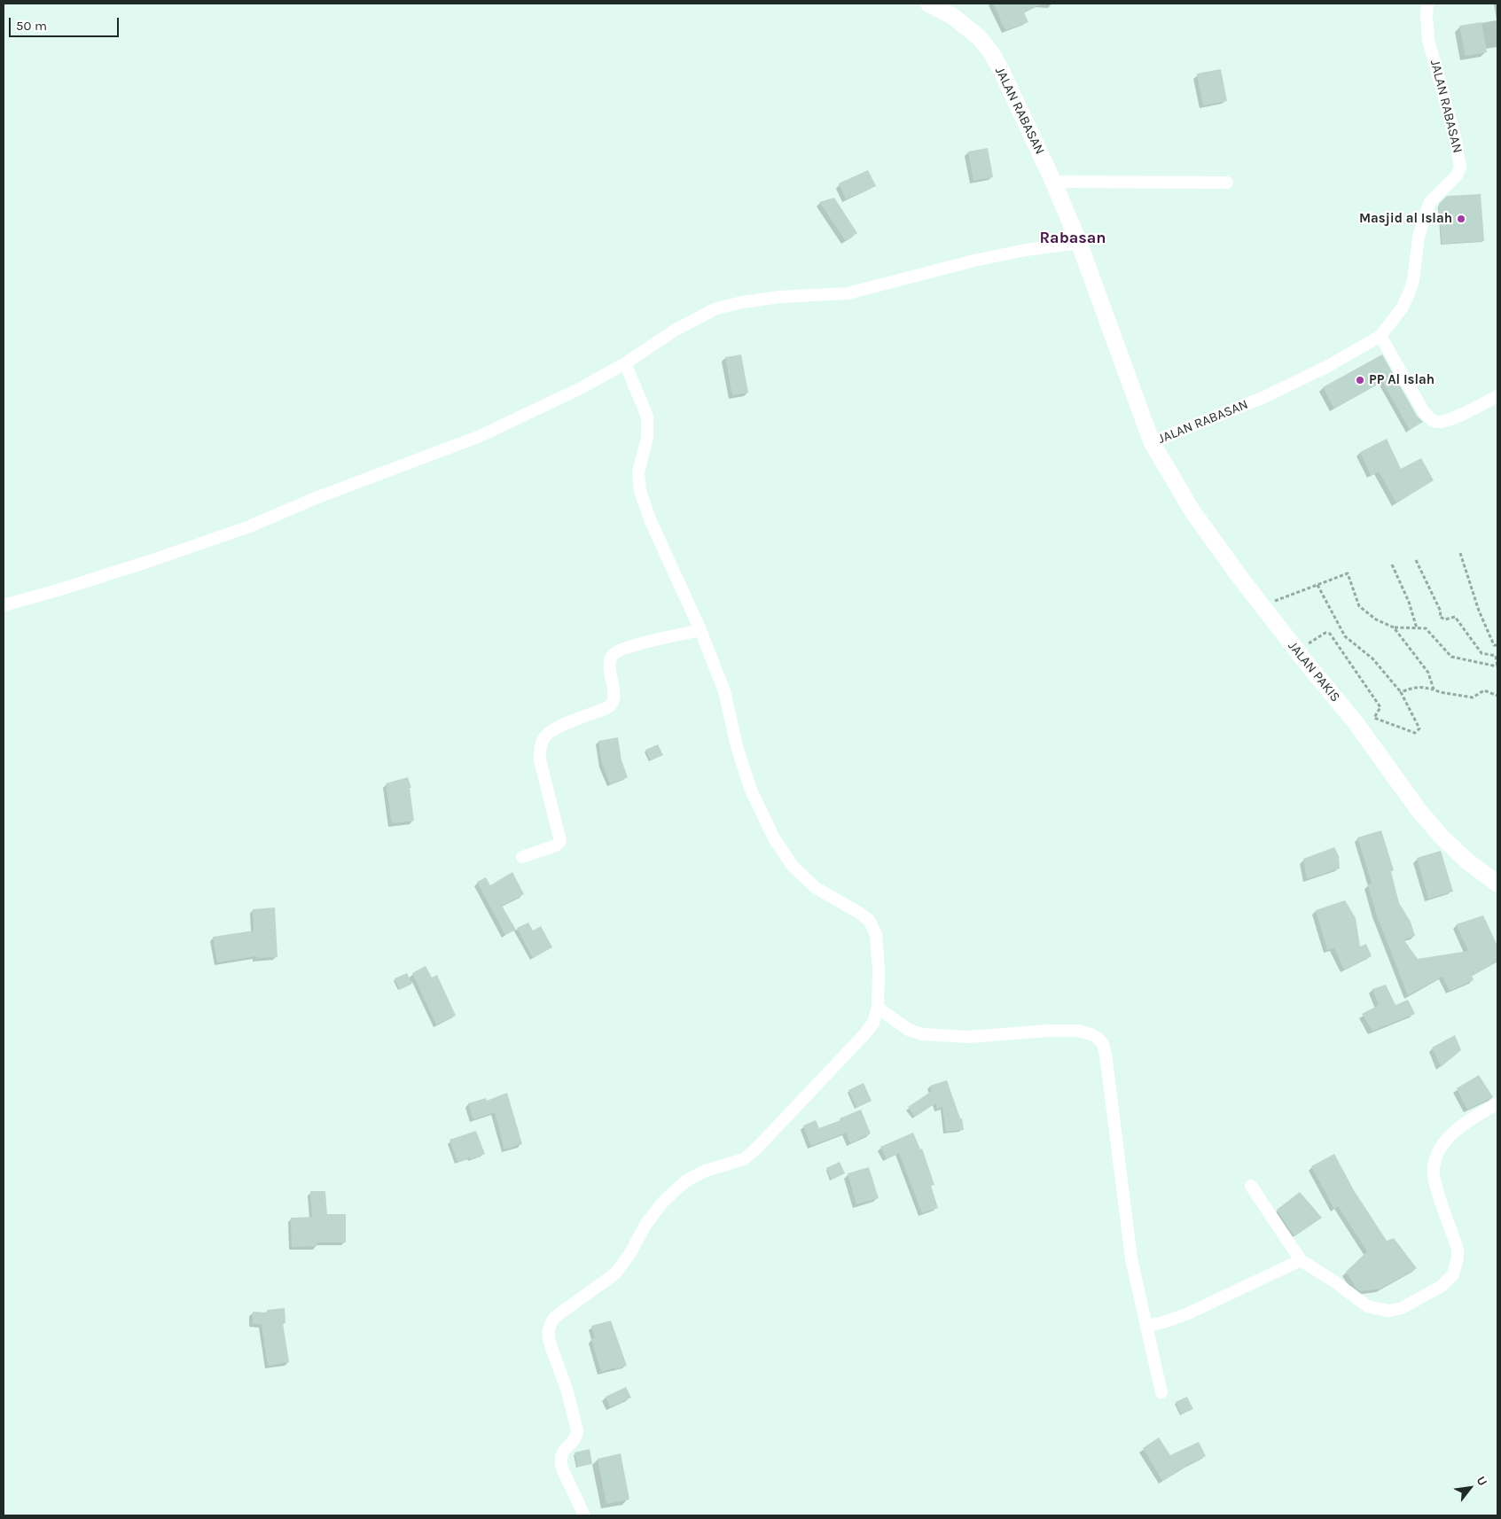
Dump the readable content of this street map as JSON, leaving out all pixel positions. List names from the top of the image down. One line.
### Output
{"streets":{"street":["JALAN RABASAN","JALAN PAKIS"]},"crossings":[["JALAN RABASAN","JALAN PAKIS"]],"districts":["Rabasan"],"places":["Masjid al Islah","PP Al Islah"],"scale_bar":"50 m","north":"top right"}
